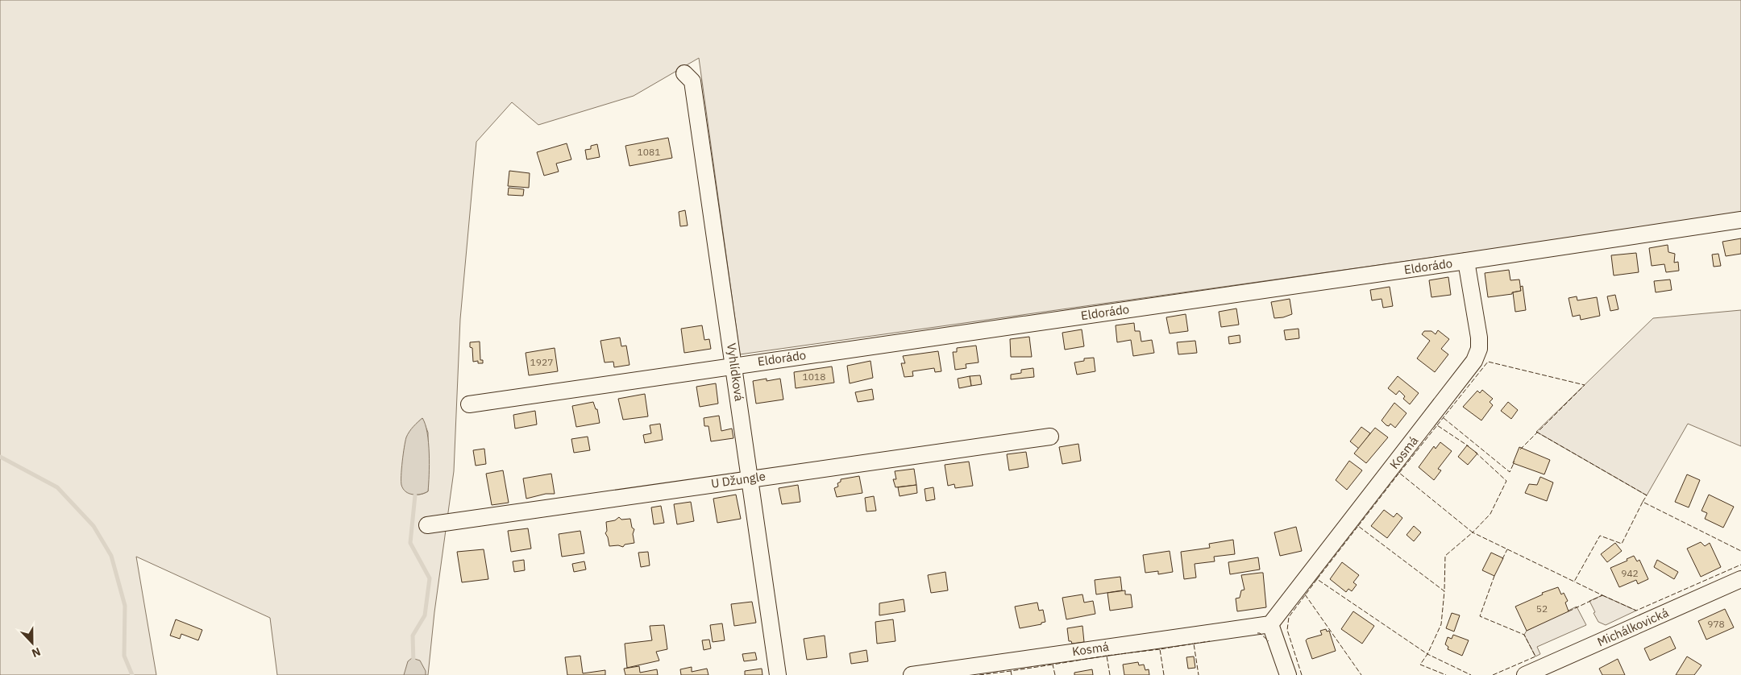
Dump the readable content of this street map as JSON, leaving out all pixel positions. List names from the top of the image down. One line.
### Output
{"streets":{"street":["Eldorádo","Vyhlídková","Kosmá","U Džungle","Michálkovická"]},"crossings":[["Eldorádo","Vyhlídková"],["Eldorádo","Kosmá"],["Vyhlídková","U Džungle"]],"house_numbers":["1081","1927","1018","942","52","978"],"north":"bottom"}
